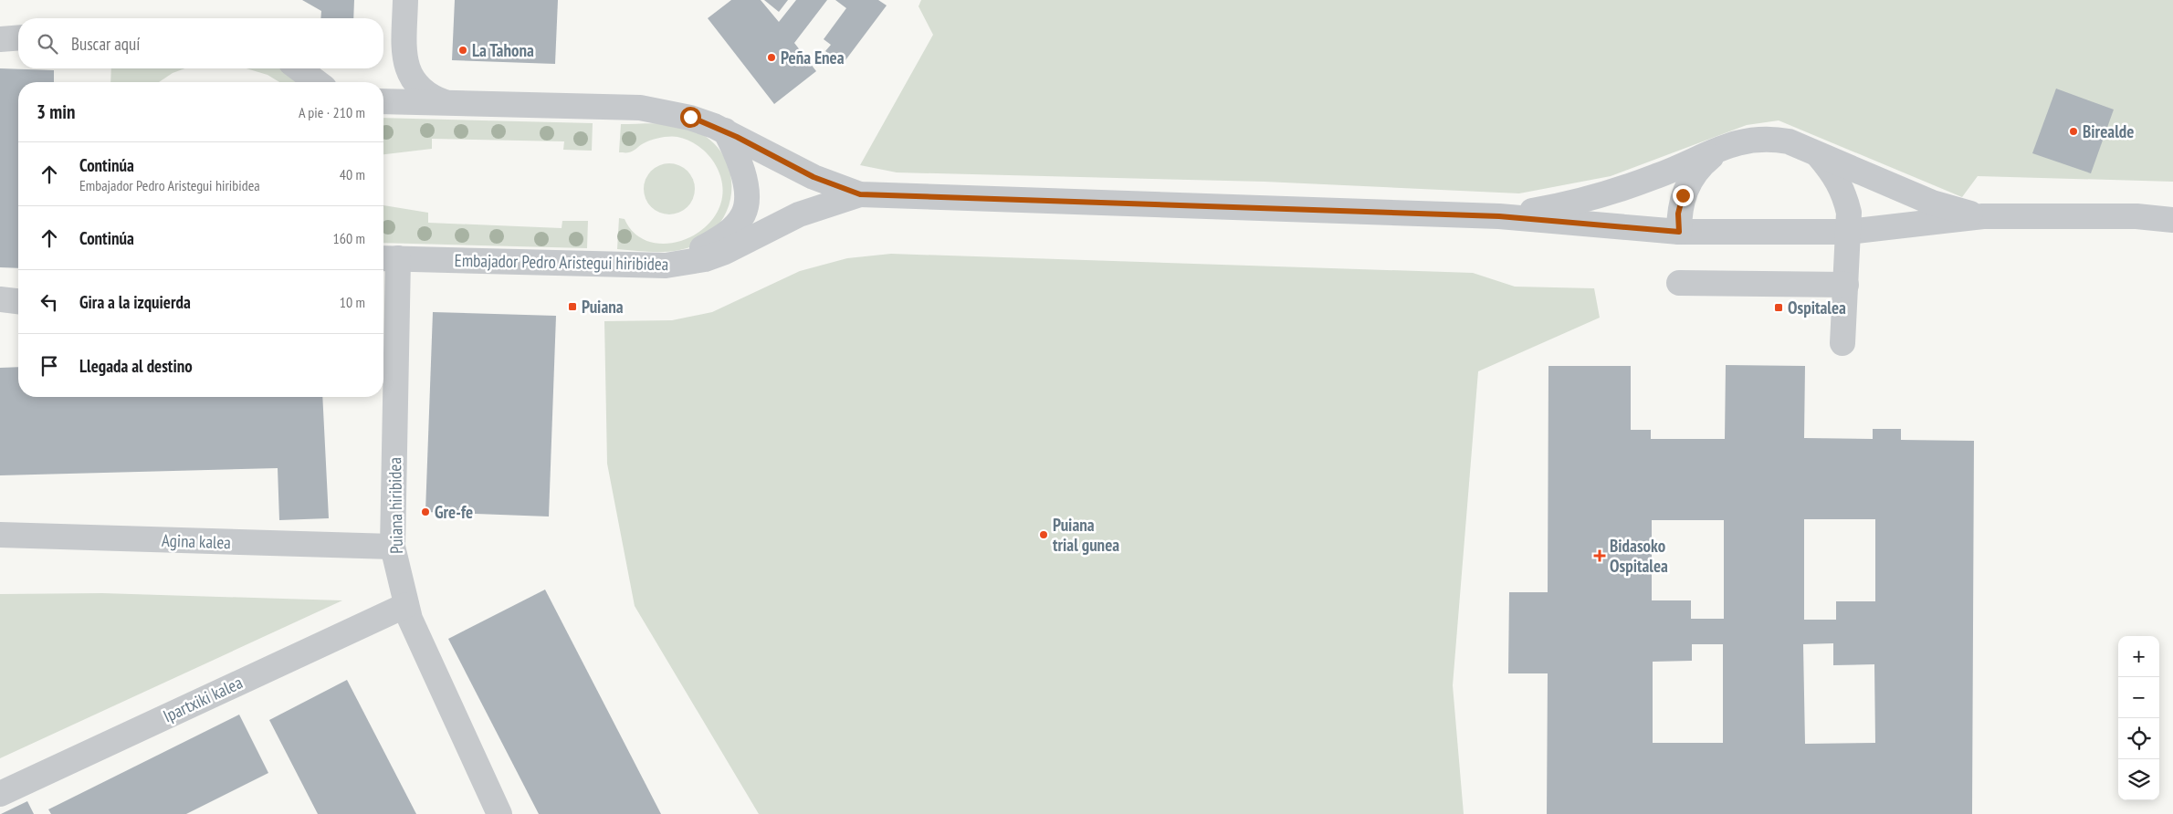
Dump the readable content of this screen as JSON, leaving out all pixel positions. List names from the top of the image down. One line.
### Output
{"streets":{"street":["Embajador Pedro Aristegui hiribidea","Puiana hiribidea","Agina kalea","Ipartxiki kalea"]},"crossings":[["Embajador Pedro Aristegui hiribidea","Puiana hiribidea"],["Puiana hiribidea","Agina kalea"],["Puiana hiribidea","Ipartxiki kalea"]],"places":{"other":["La Tahona","Peña Enea","Birealde","Gre-fe","Puiana trial gunea"],"transit":["Puiana","Ospitalea"],"health":["Bidasoko Ospitalea"]},"page":{"search":"Buscar aquí","heading":["3 min","A pie · 210 m"],"list":[["Continúa","Embajador Pedro Aristegui hiribidea","40 m"],["Continúa","160 m"],["Gira a la izquierda","10 m"],"Llegada al destino"],"map_buttons":["+","−"]}}
